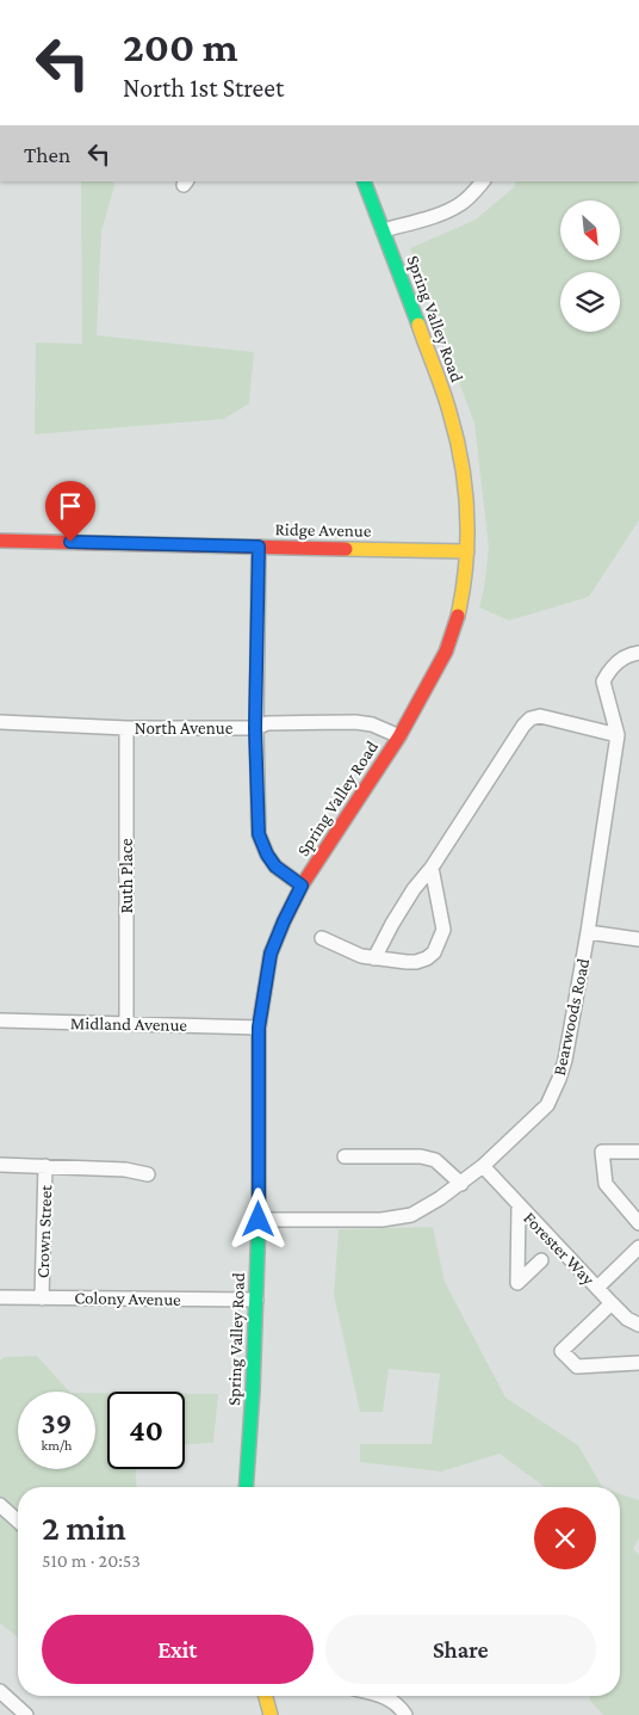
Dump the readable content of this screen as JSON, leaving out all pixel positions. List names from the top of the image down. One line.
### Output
{"streets":{"street":["Spring Valley Road","Ridge Avenue","North Avenue","Ruth Place","Bearwoods Road","Midland Avenue","Crown Street","Forester Way","Colony Avenue"]},"crossings":[["Spring Valley Road","Ridge Avenue"],["Spring Valley Road","North Avenue"],["Spring Valley Road","Bearwoods Road"],["Spring Valley Road","Midland Avenue"],["Spring Valley Road","Colony Avenue"],["North Avenue","Ruth Place"],["Ruth Place","Midland Avenue"],["Bearwoods Road","Forester Way"],["Crown Street","Colony Avenue"]],"north":"bottom right","page":{"turn":["200 m","North 1st Street"],"then":"Then","speed":"39 km/h","limit":"40","heading":["2 min","510 m · 20:53"],"buttons":["Exit","Share"]}}
